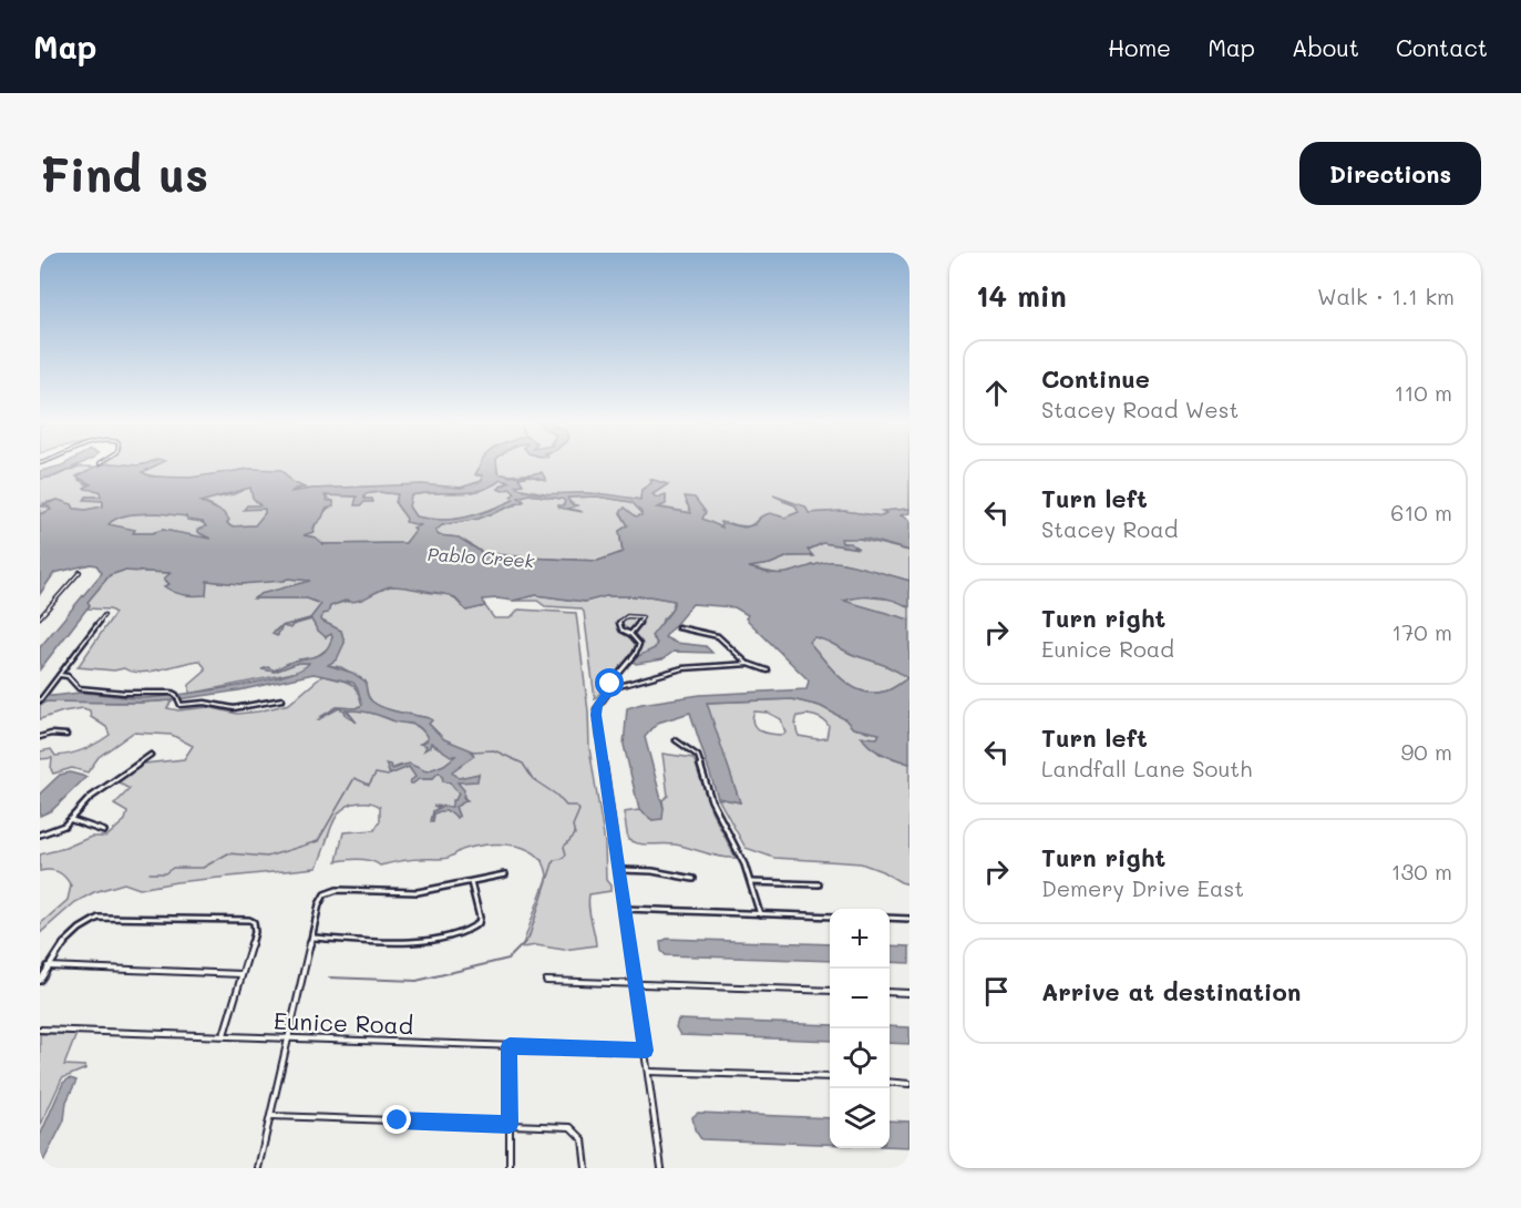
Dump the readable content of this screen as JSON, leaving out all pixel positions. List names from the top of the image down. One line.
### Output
{"streets":{"street":["Eunice Road"]},"water":["Pablo Creek"],"page":{"header":"Map","nav":["Home","Map","About","Contact"],"buttons":"Directions","title":"Find us","heading":["14 min","Walk · 1.1 km"],"list":[["Continue","Stacey Road West","110 m"],["Turn left","Stacey Road","610 m"],["Turn right","Eunice Road","170 m"],["Turn left","Landfall Lane South","90 m"],["Turn right","Demery Drive East","130 m"],"Arrive at destination"],"map_buttons":["+","−"]}}
